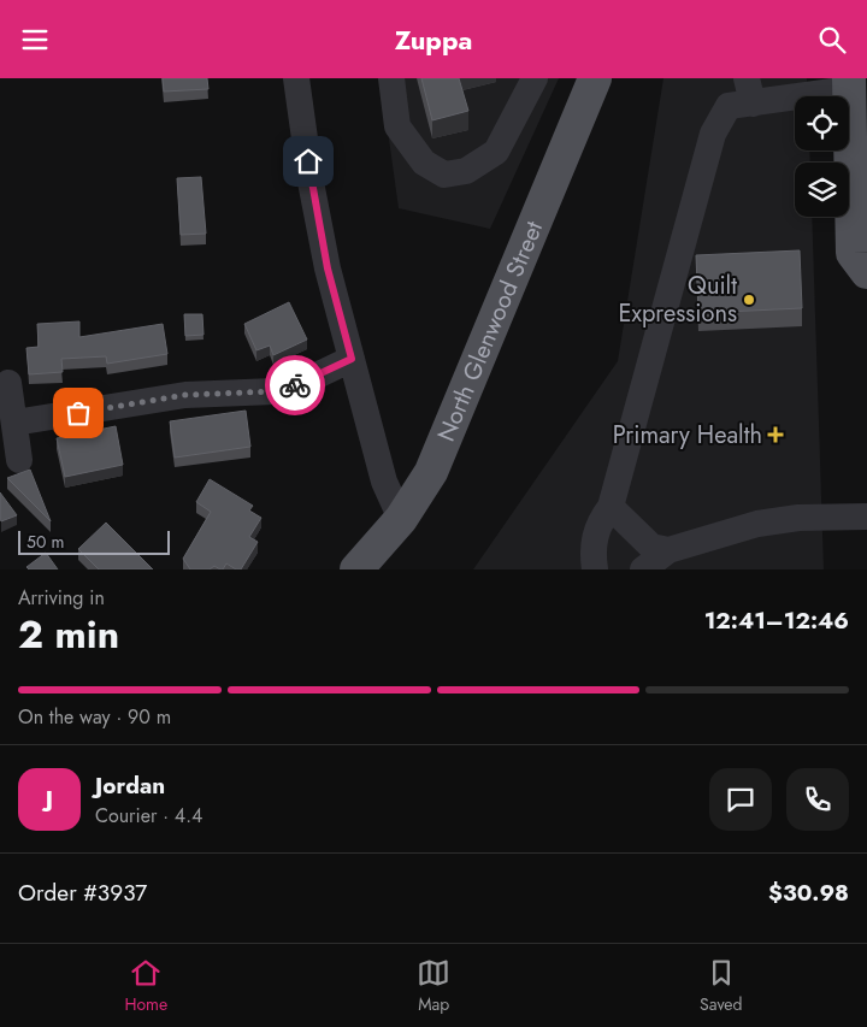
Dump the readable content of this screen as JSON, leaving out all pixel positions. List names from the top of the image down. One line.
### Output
{"streets":{"main road":["North Glenwood Street"]},"places":{"other":["Quilt Expressions"],"health":["Primary Health"]},"scale_bar":"50 m","page":{"header":"Zuppa","scale":"50 m","heading":["2 min","Arriving in","12:41–12:46"],"panel":["Jordan","Courier · 4.4","Order #3937","$30.98"],"bar":"On the way · 90 m","round":"J","tabs":["Home","Map","Saved"]}}
